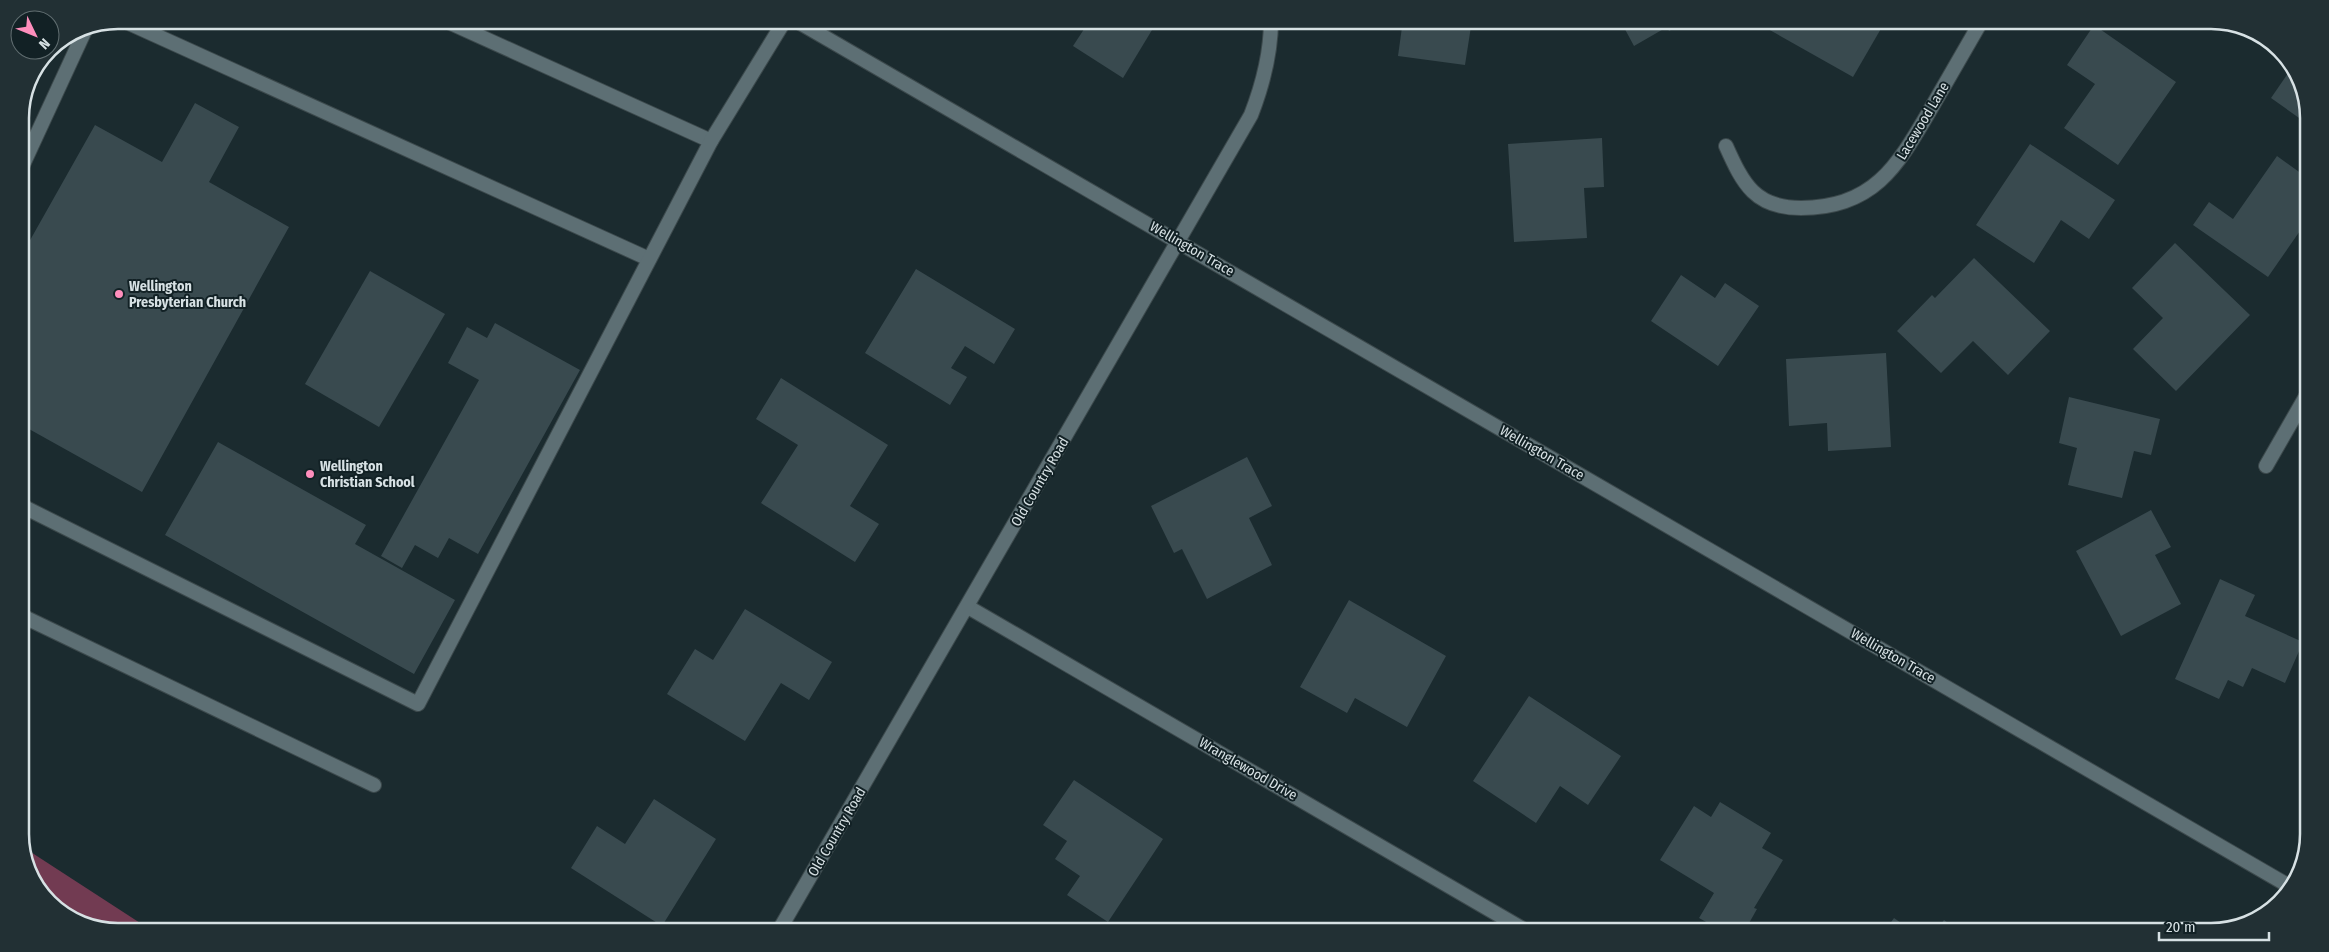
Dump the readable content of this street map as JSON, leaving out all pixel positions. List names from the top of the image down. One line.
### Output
{"streets":{"street":["Lacewood Lane","Wellington Trace","Old Country Road","Wranglewood Drive"]},"crossings":[["Wellington Trace","Old Country Road"],["Old Country Road","Wranglewood Drive"]],"places":["Wellington Presbyterian Church","Wellington Christian School"],"scale_bar":"20 m","north":"bottom right"}
